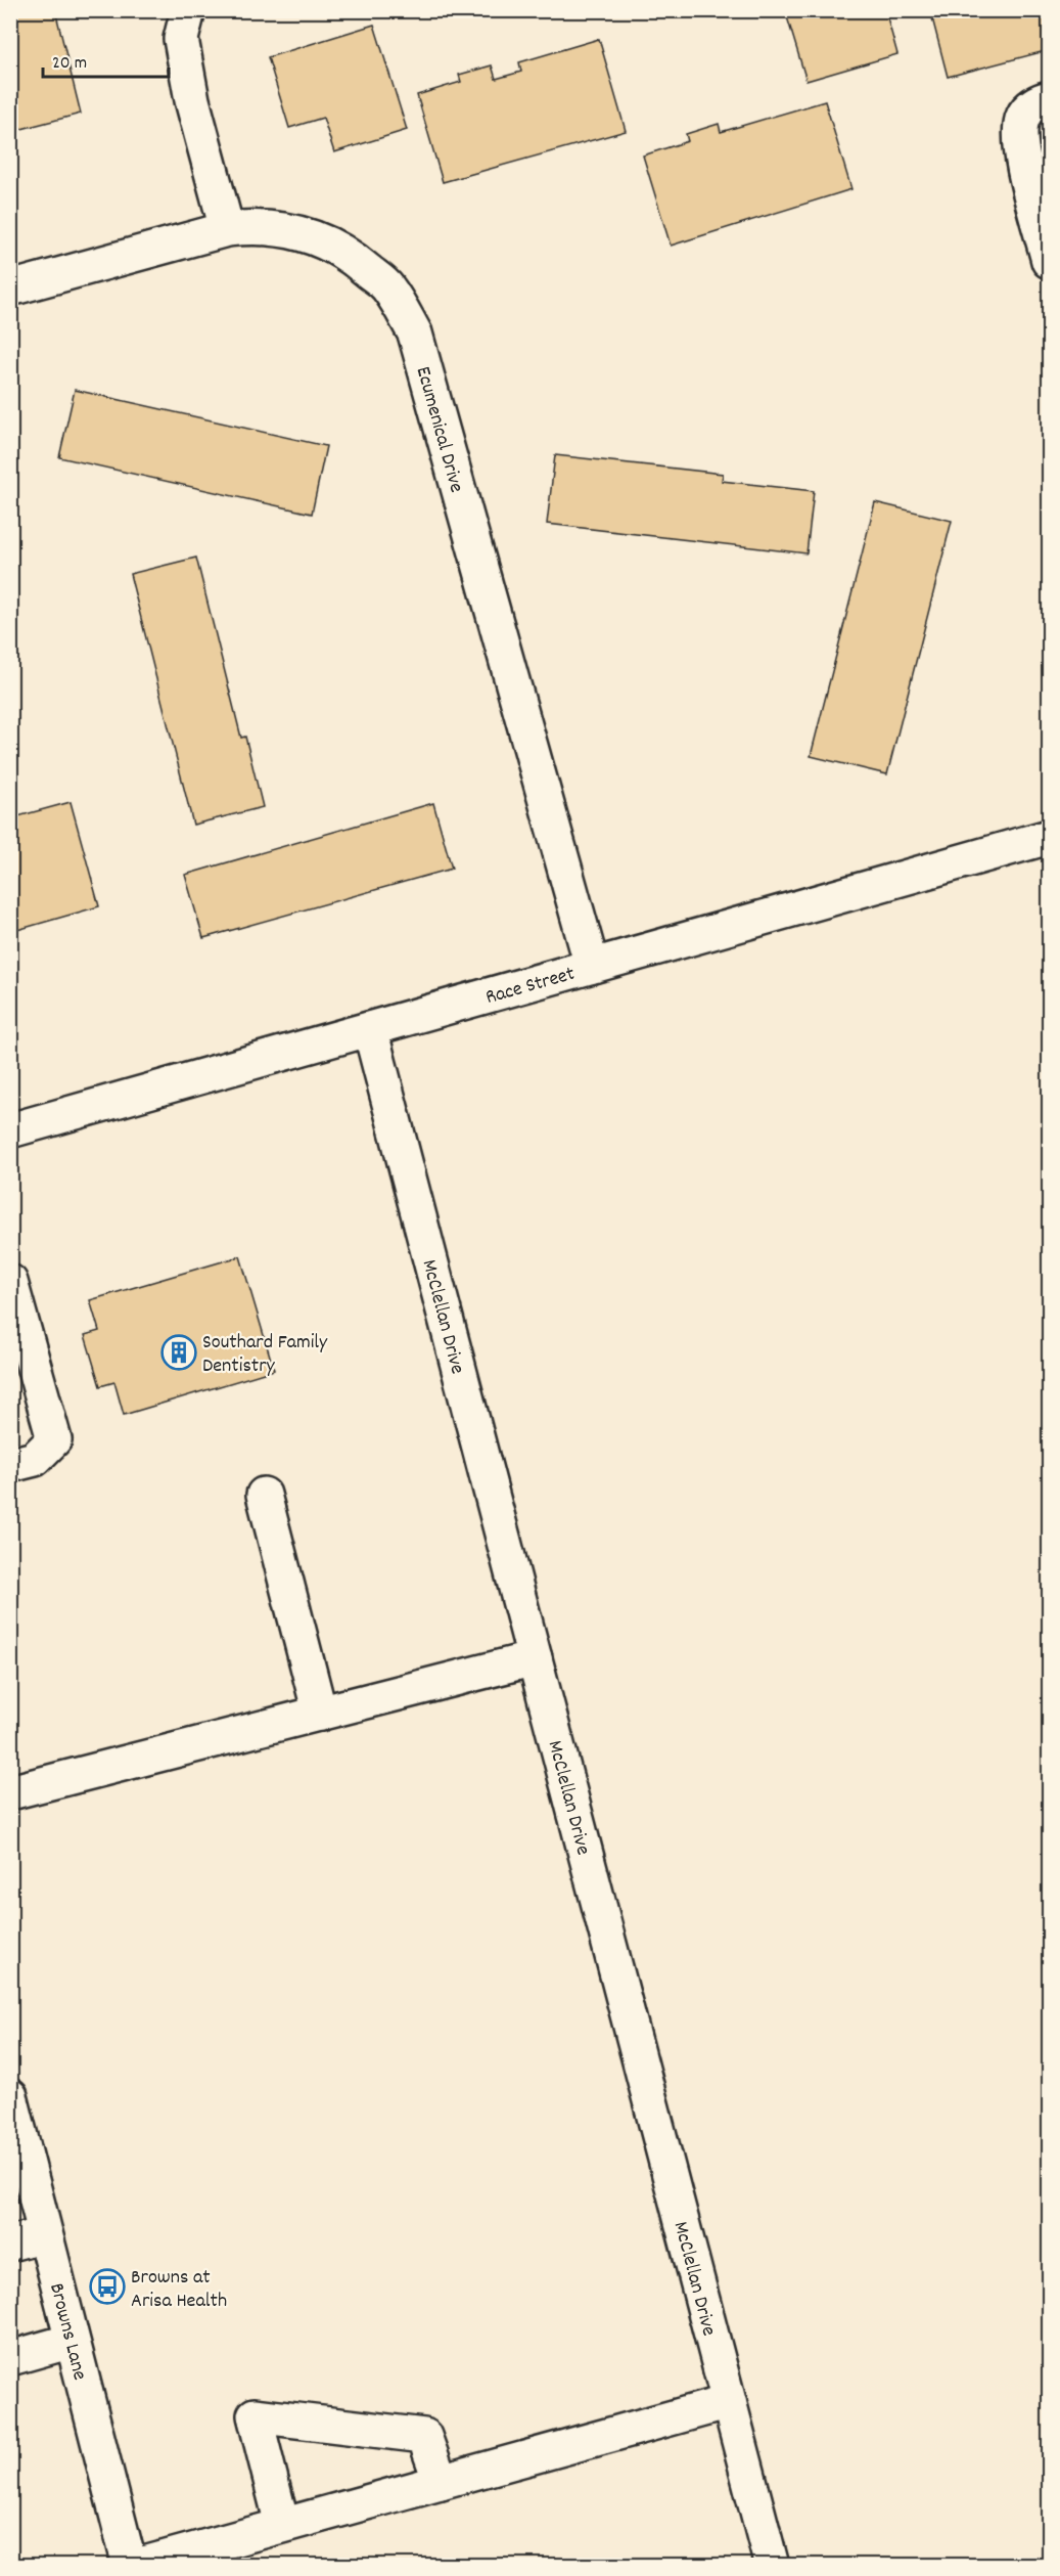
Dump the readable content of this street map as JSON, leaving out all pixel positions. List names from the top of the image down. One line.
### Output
{"streets":{"street":["Ecumenical Drive","Race Street","McClellan Drive","Browns Lane"]},"crossings":[["Ecumenical Drive","Race Street"],["Race Street","McClellan Drive"]],"places":{"building":["Southard Family Dentistry"],"bus stop":["Browns at Arisa Health"]},"scale_bar":"20 m"}
